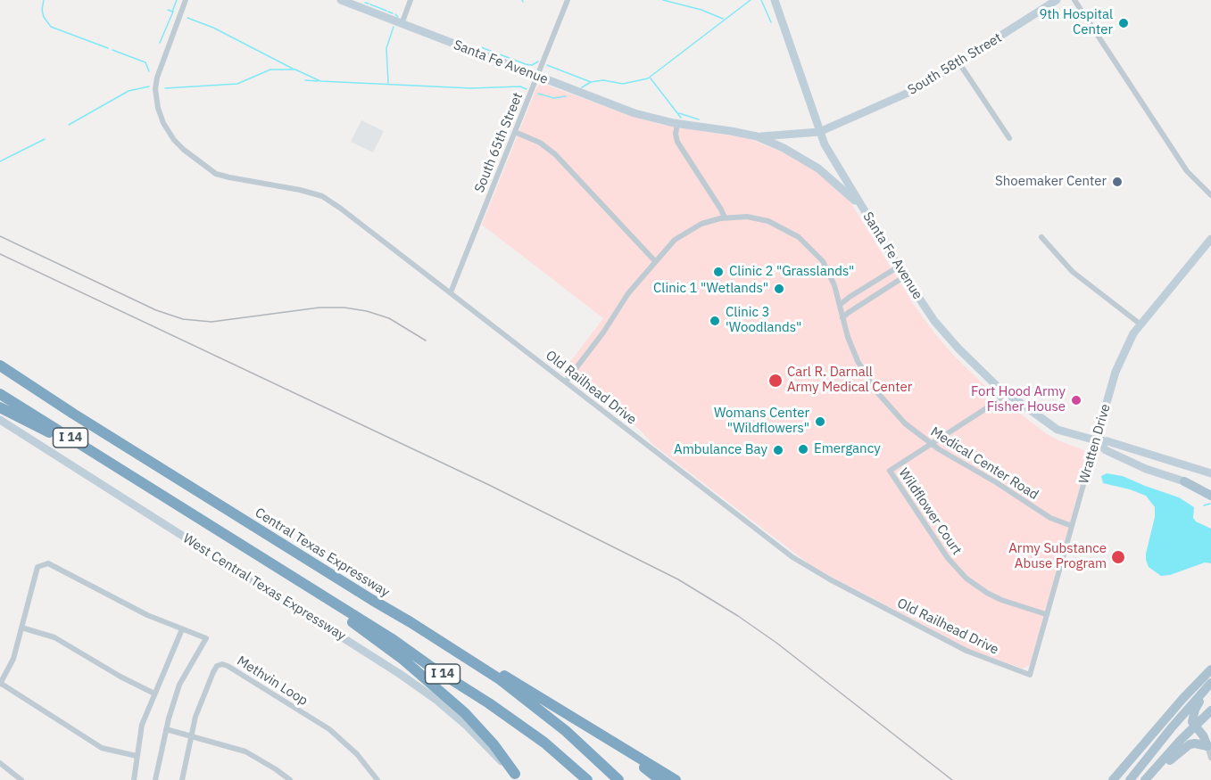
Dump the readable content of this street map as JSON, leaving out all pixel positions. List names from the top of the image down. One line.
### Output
{"streets":{"highway":["I 14","Central Texas Expressway"],"street":["Santa Fe Avenue","South 58th Street","South 65th Street","Old Railhead Drive","Wratten Drive","Medical Center Road","Wildflower Court","West Central Texas Expressway","Methvin Loop"]},"crossings":[["Santa Fe Avenue","South 58th Street"],["Santa Fe Avenue","South 65th Street"],["Santa Fe Avenue","Wratten Drive"],["Santa Fe Avenue","Wildflower Court"],["South 65th Street","Old Railhead Drive"],["Old Railhead Drive","Wratten Drive"],["Old Railhead Drive","Medical Center Road"],["Wratten Drive","Medical Center Road"],["Wratten Drive","Wildflower Court"],["Medical Center Road","Wildflower Court"]],"places":["9th Hospital Center","Shoemaker Center","Clinic 2 \"Grasslands\"","Clinic 1 \"Wetlands\"","Clinic 3 'Woodlands\"","Carl R. Darnall Army Medical Center","Fort Hood Army Fisher House","Womans Center \"Wildflowers\"","Emergancy","Ambulance Bay","Army Substance Abuse Program"]}
